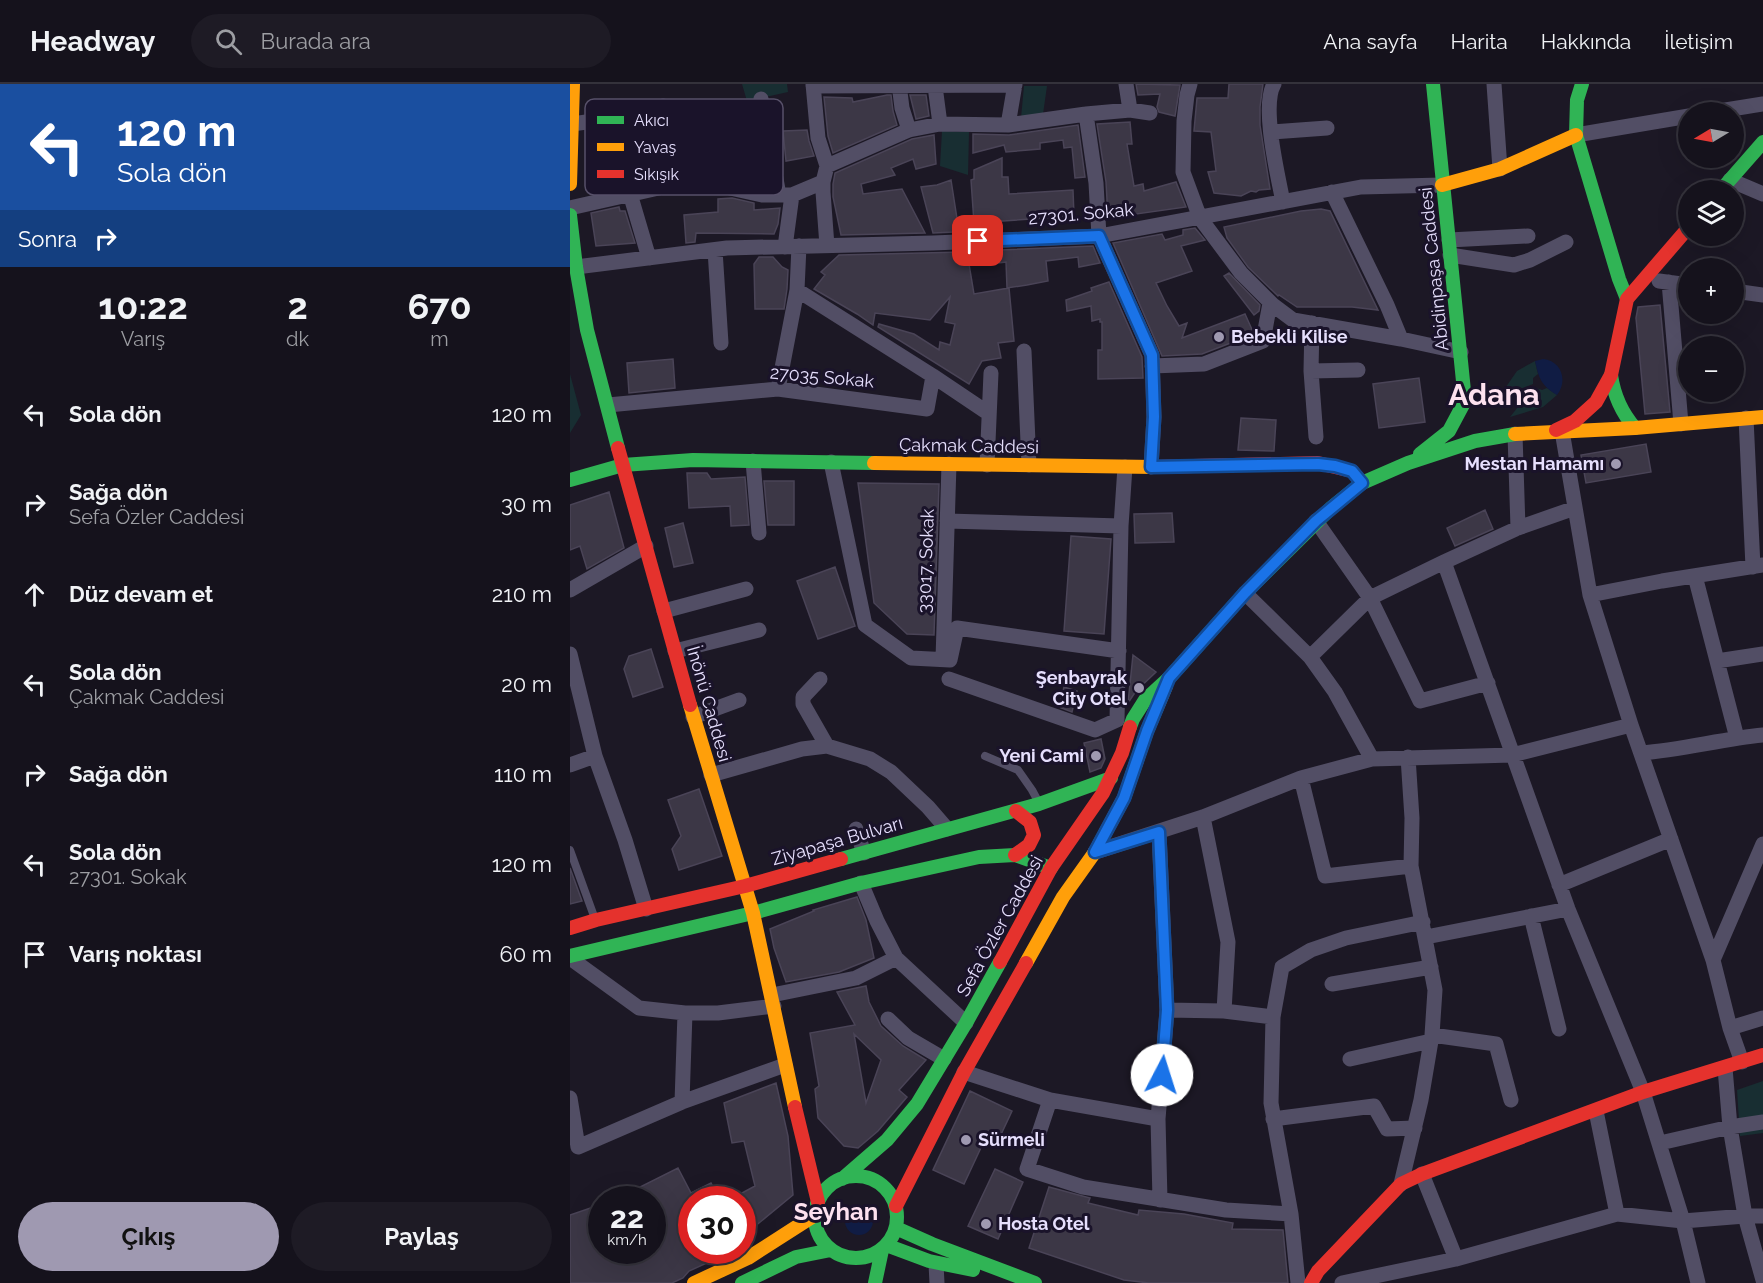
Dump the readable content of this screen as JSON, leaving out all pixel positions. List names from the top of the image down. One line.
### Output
{"streets":{"main road":["Abidinpaşa Caddesi","Çakmak Caddesi","İnönü Caddesi","Ziyapaşa Bulvarı","Sefa Özler Caddesi"],"street":["27301. Sokak","27035 Sokak","33017. Sokak"]},"crossings":[["27301. Sokak","Abidinpaşa Caddesi"],["27301. Sokak","İnönü Caddesi"],["Abidinpaşa Caddesi","Sefa Özler Caddesi"],["27035 Sokak","İnönü Caddesi"],["Çakmak Caddesi","33017. Sokak"],["Çakmak Caddesi","İnönü Caddesi"],["Çakmak Caddesi","Sefa Özler Caddesi"],["İnönü Caddesi","Ziyapaşa Bulvarı"],["İnönü Caddesi","Sefa Özler Caddesi"],["Ziyapaşa Bulvarı","Sefa Özler Caddesi"]],"districts":["Adana","Seyhan"],"places":["Bebekli Kilise","Mestan Hamamı","Şenbayrak City Otel","Yeni Cami","Sürmeli","Hosta Otel"],"legend":["Akıcı","Yavaş","Sıkışık"],"north":"left","page":{"header":"Headway","search":"Burada ara","nav":["Ana sayfa","Harita","Hakkında","İletişim"],"turn":["120 m","Sola dön"],"map_buttons":["+","−"],"then":"Sonra","eta":["10:22","Varış","2","dk","670","m"],"list":[{"name":"Sola dön","value":"120 m"},{"name":"Sağa dön","note":"Sefa Özler Caddesi","value":"30 m"},{"name":"Düz devam et","value":"210 m"},{"name":"Sola dön","note":"Çakmak Caddesi","value":"20 m"},{"name":"Sağa dön","value":"110 m"},{"name":"Sola dön","note":"27301. Sokak","value":"120 m"},{"name":"Varış noktası","value":"60 m"}],"speed":"22 km/h","limit":"30","buttons":["Çıkış","Paylaş"]}}
